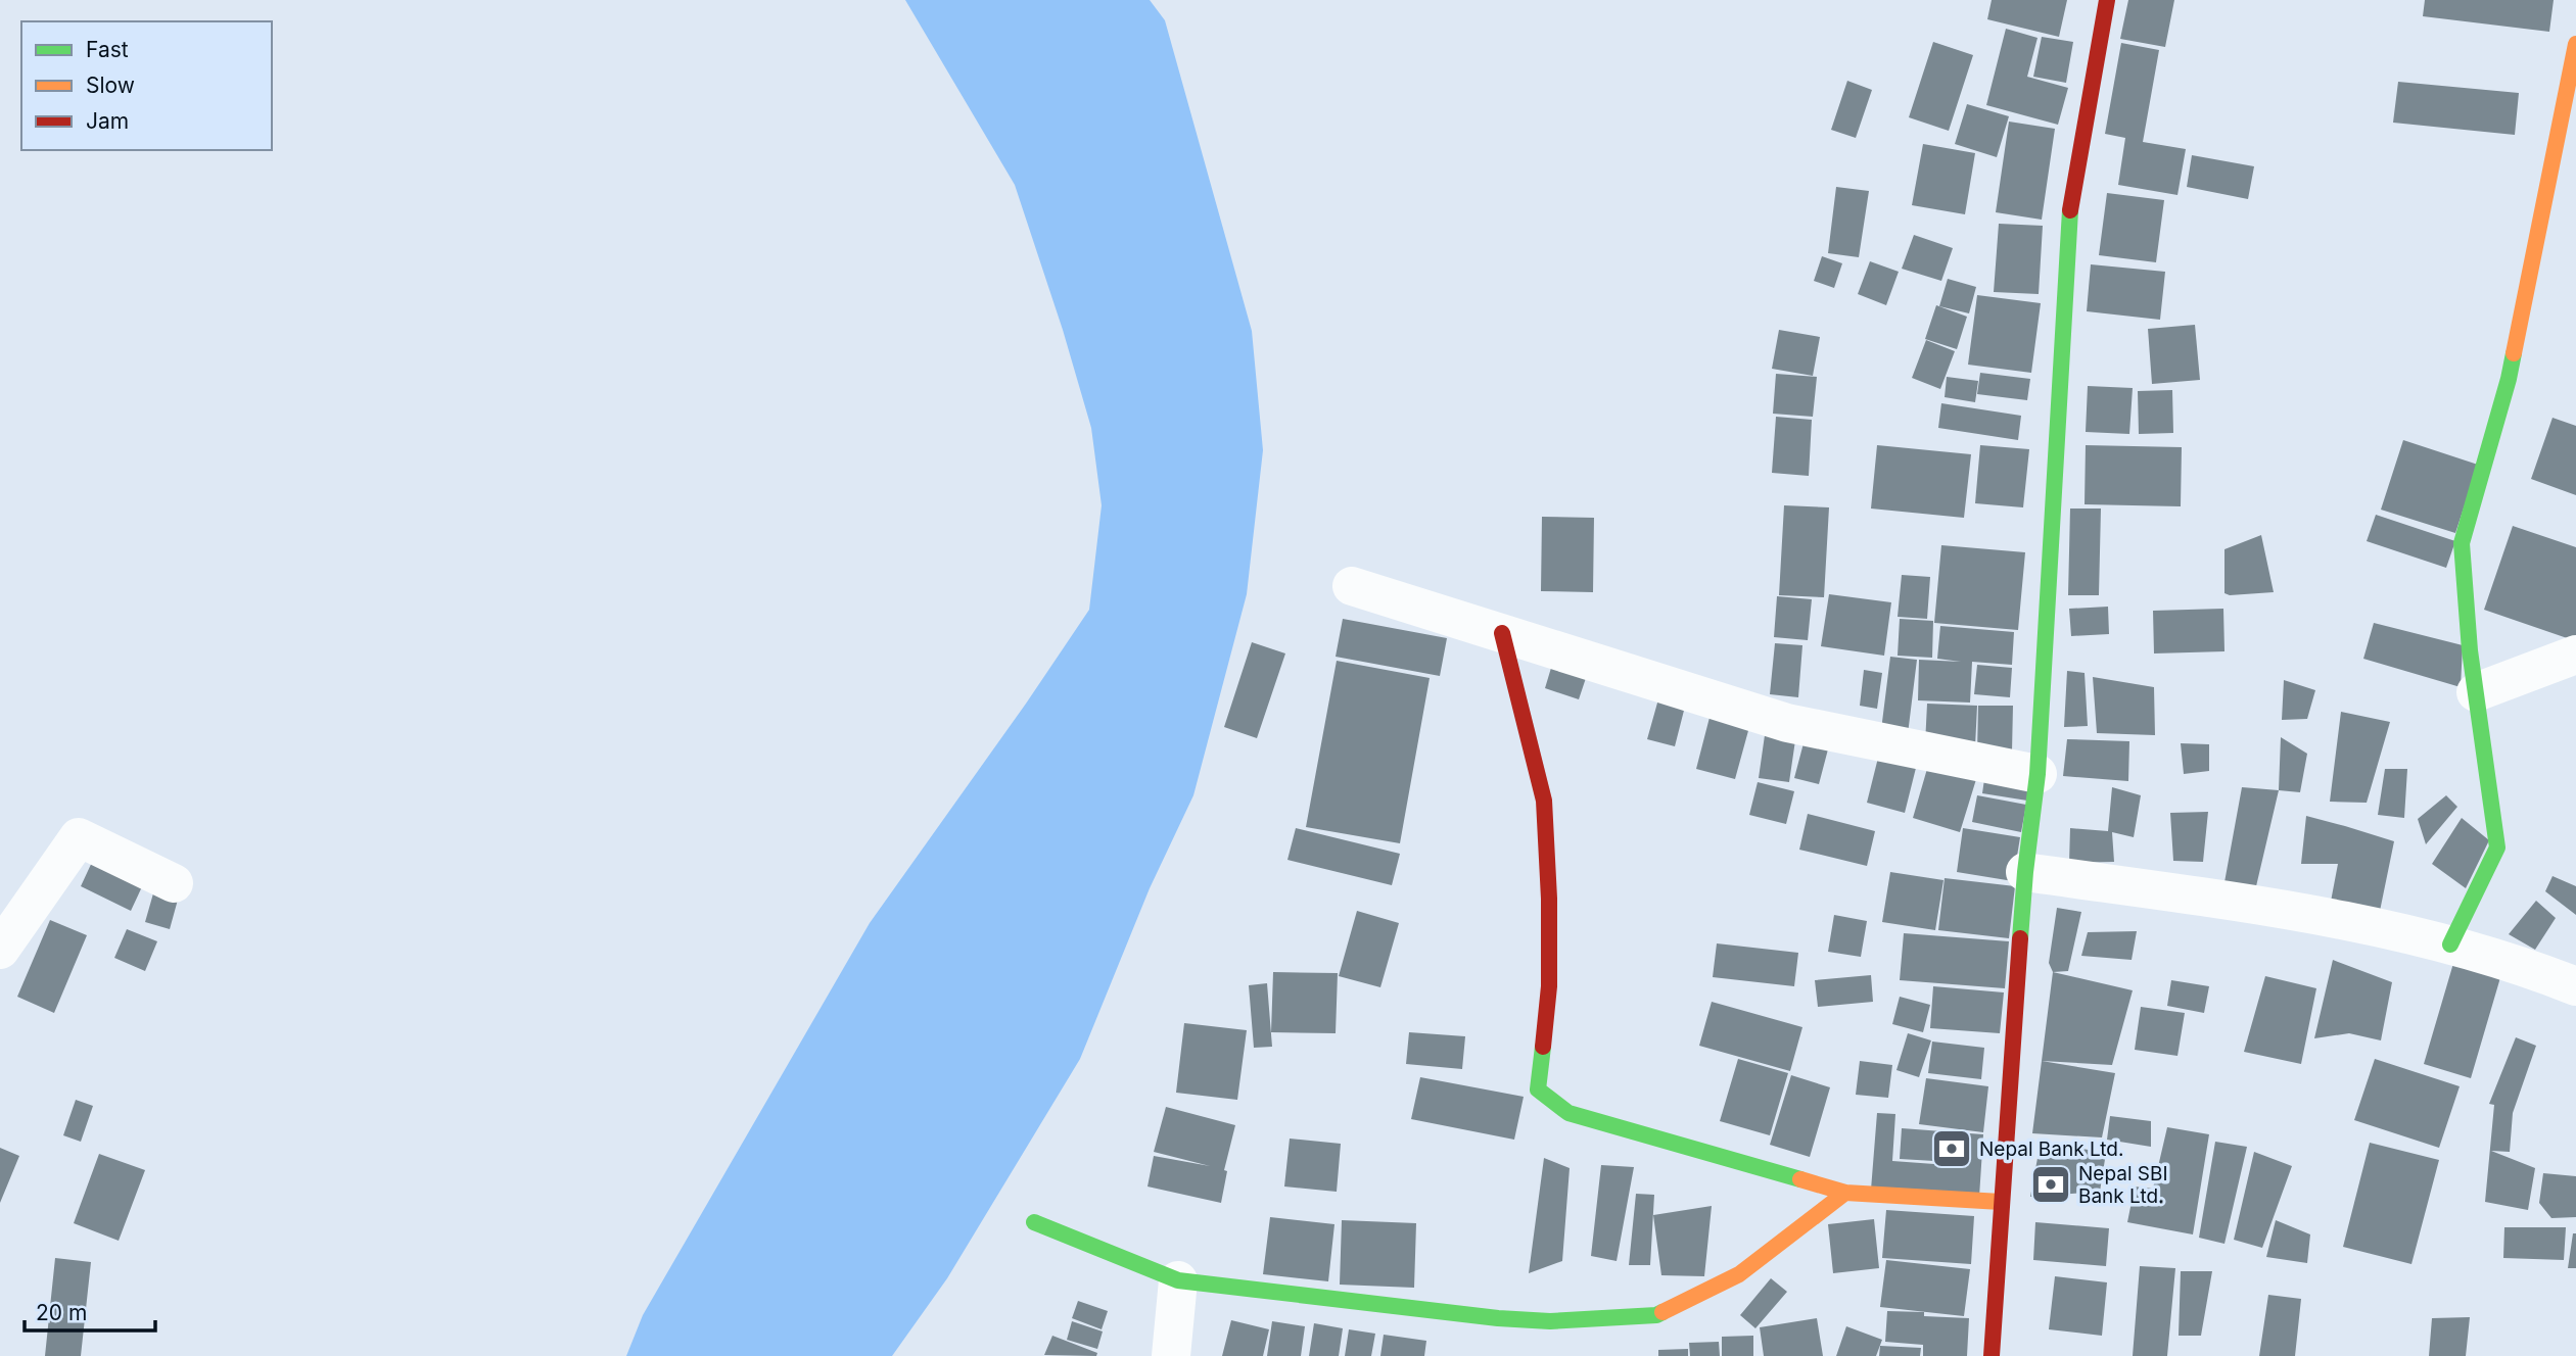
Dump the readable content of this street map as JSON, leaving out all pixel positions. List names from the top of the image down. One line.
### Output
{"places":{"bank":["Nepal Bank Ltd.","Nepal SBI Bank Ltd."]},"legend":["Fast","Slow","Jam"],"scale_bar":"20 m"}
